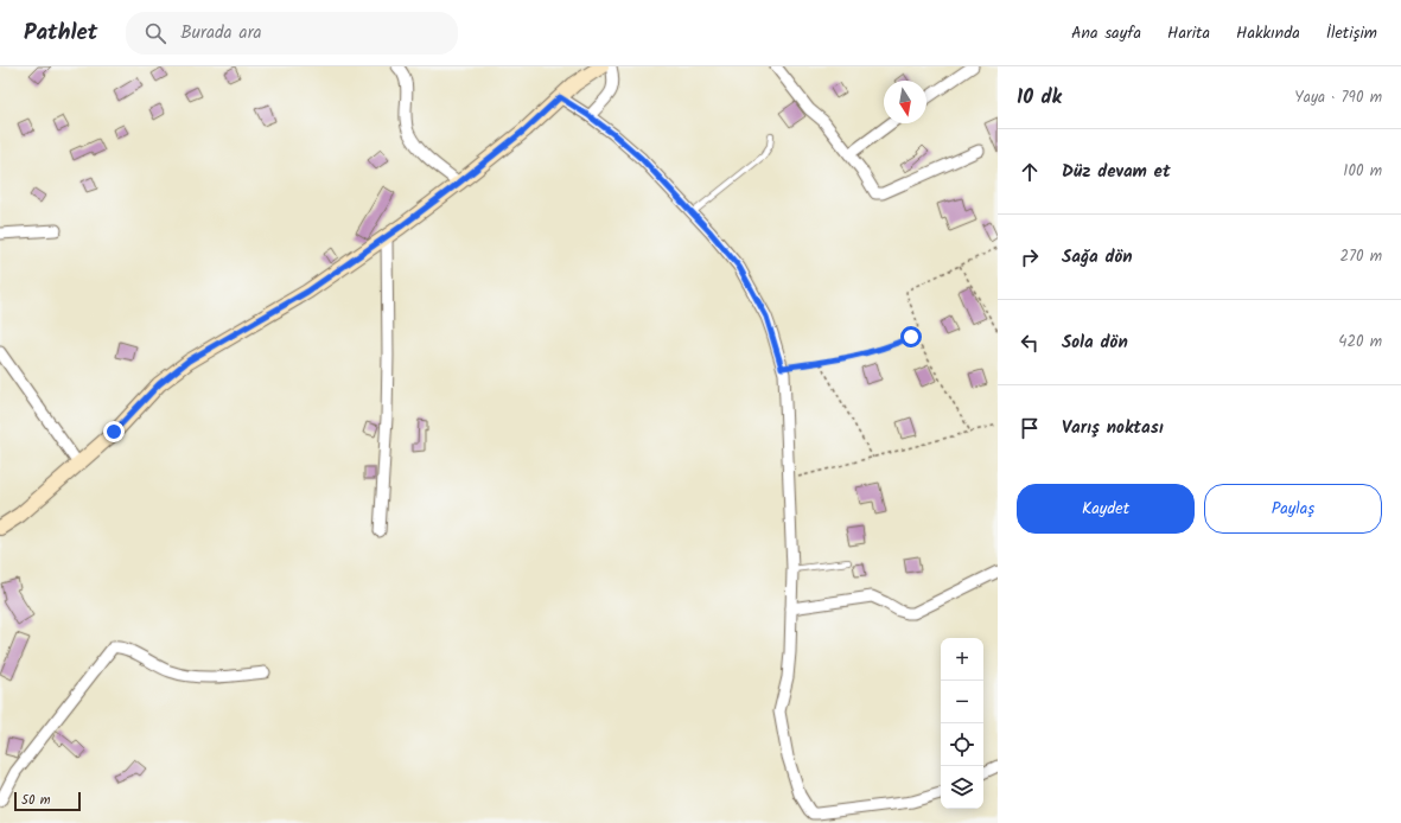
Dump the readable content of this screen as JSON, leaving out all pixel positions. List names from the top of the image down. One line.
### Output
{"scale_bar":"50 m","north":"bottom","page":{"header":"Pathlet","search":"Burada ara","nav":["Ana sayfa","Harita","Hakkında","İletişim"],"heading":["10 dk","Yaya · 790 m"],"list":[["Düz devam et","100 m"],["Sağa dön","270 m"],["Sola dön","420 m"],"Varış noktası"],"buttons":["Kaydet","Paylaş"],"map_buttons":["+","−"],"scale":"50 m"}}
